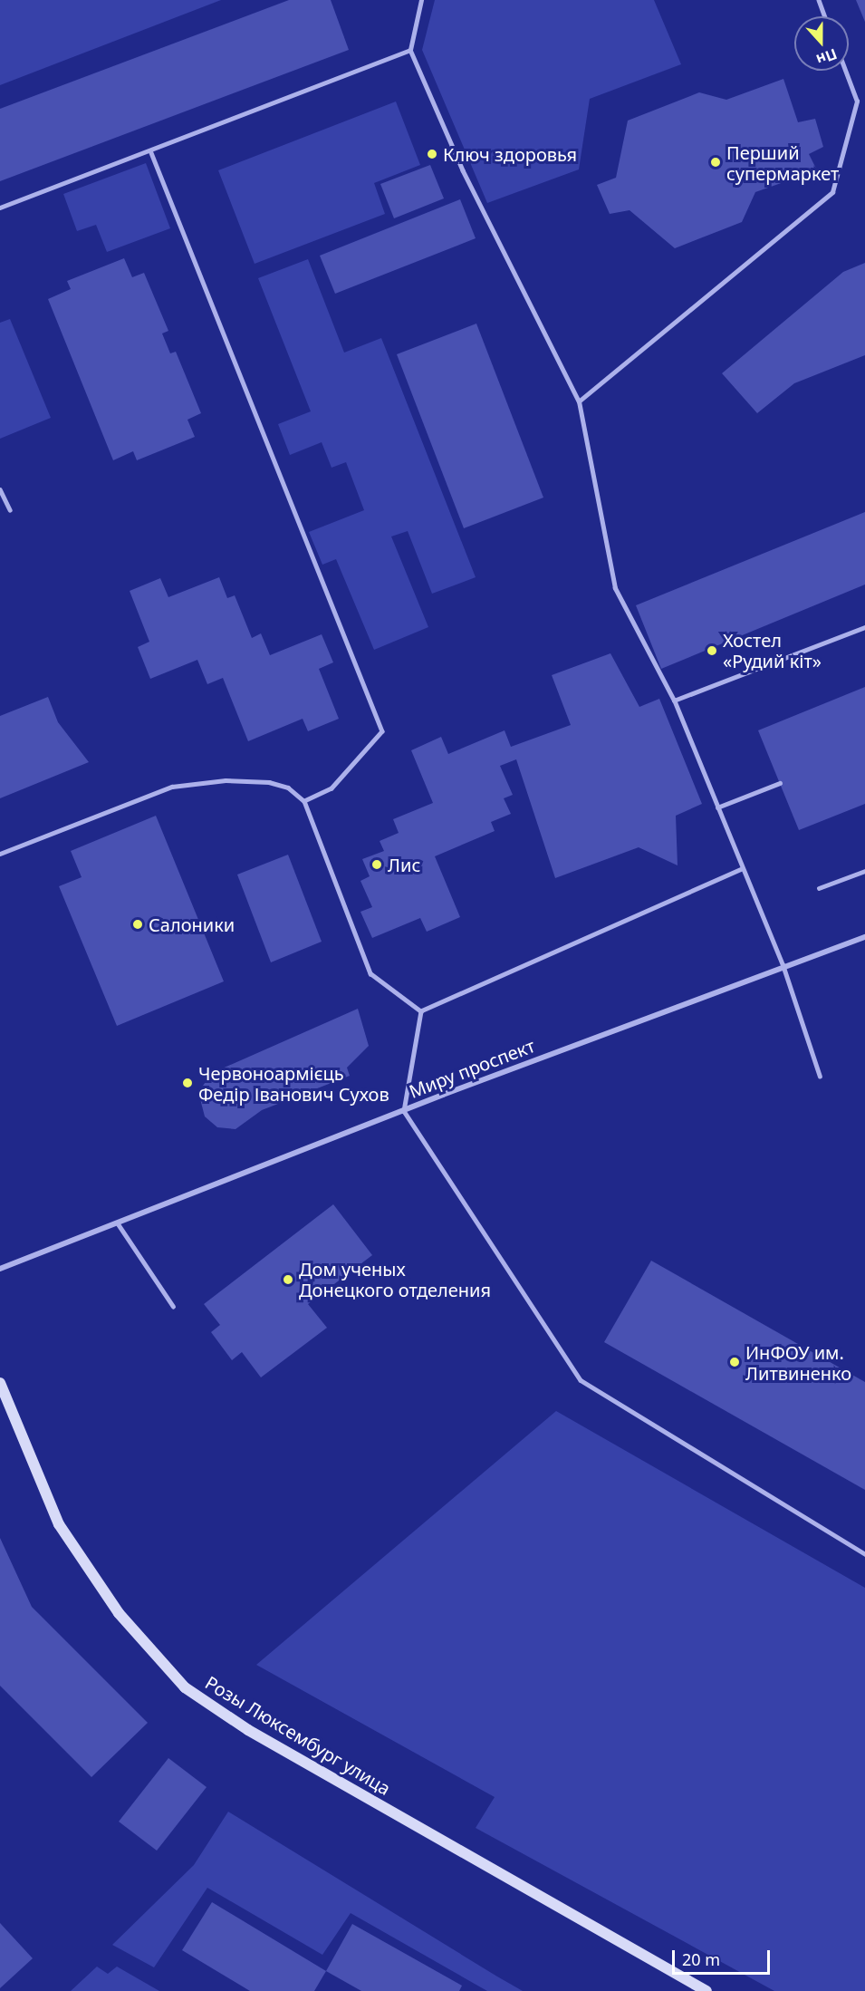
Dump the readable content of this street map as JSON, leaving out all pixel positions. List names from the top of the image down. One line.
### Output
{"streets":{"street":["Миру проспект","Розы Люксембург улица"]},"places":["Ключ здоровья","Перший супермаркет","Хостел «Рудий кіт»","Лис","Салоники","Червоноармієць Федір Іванович Сухов","Дом ученых Донецкого отделения","ИнФОУ им. Литвиненко"],"scale_bar":"20 m","north":"bottom"}
